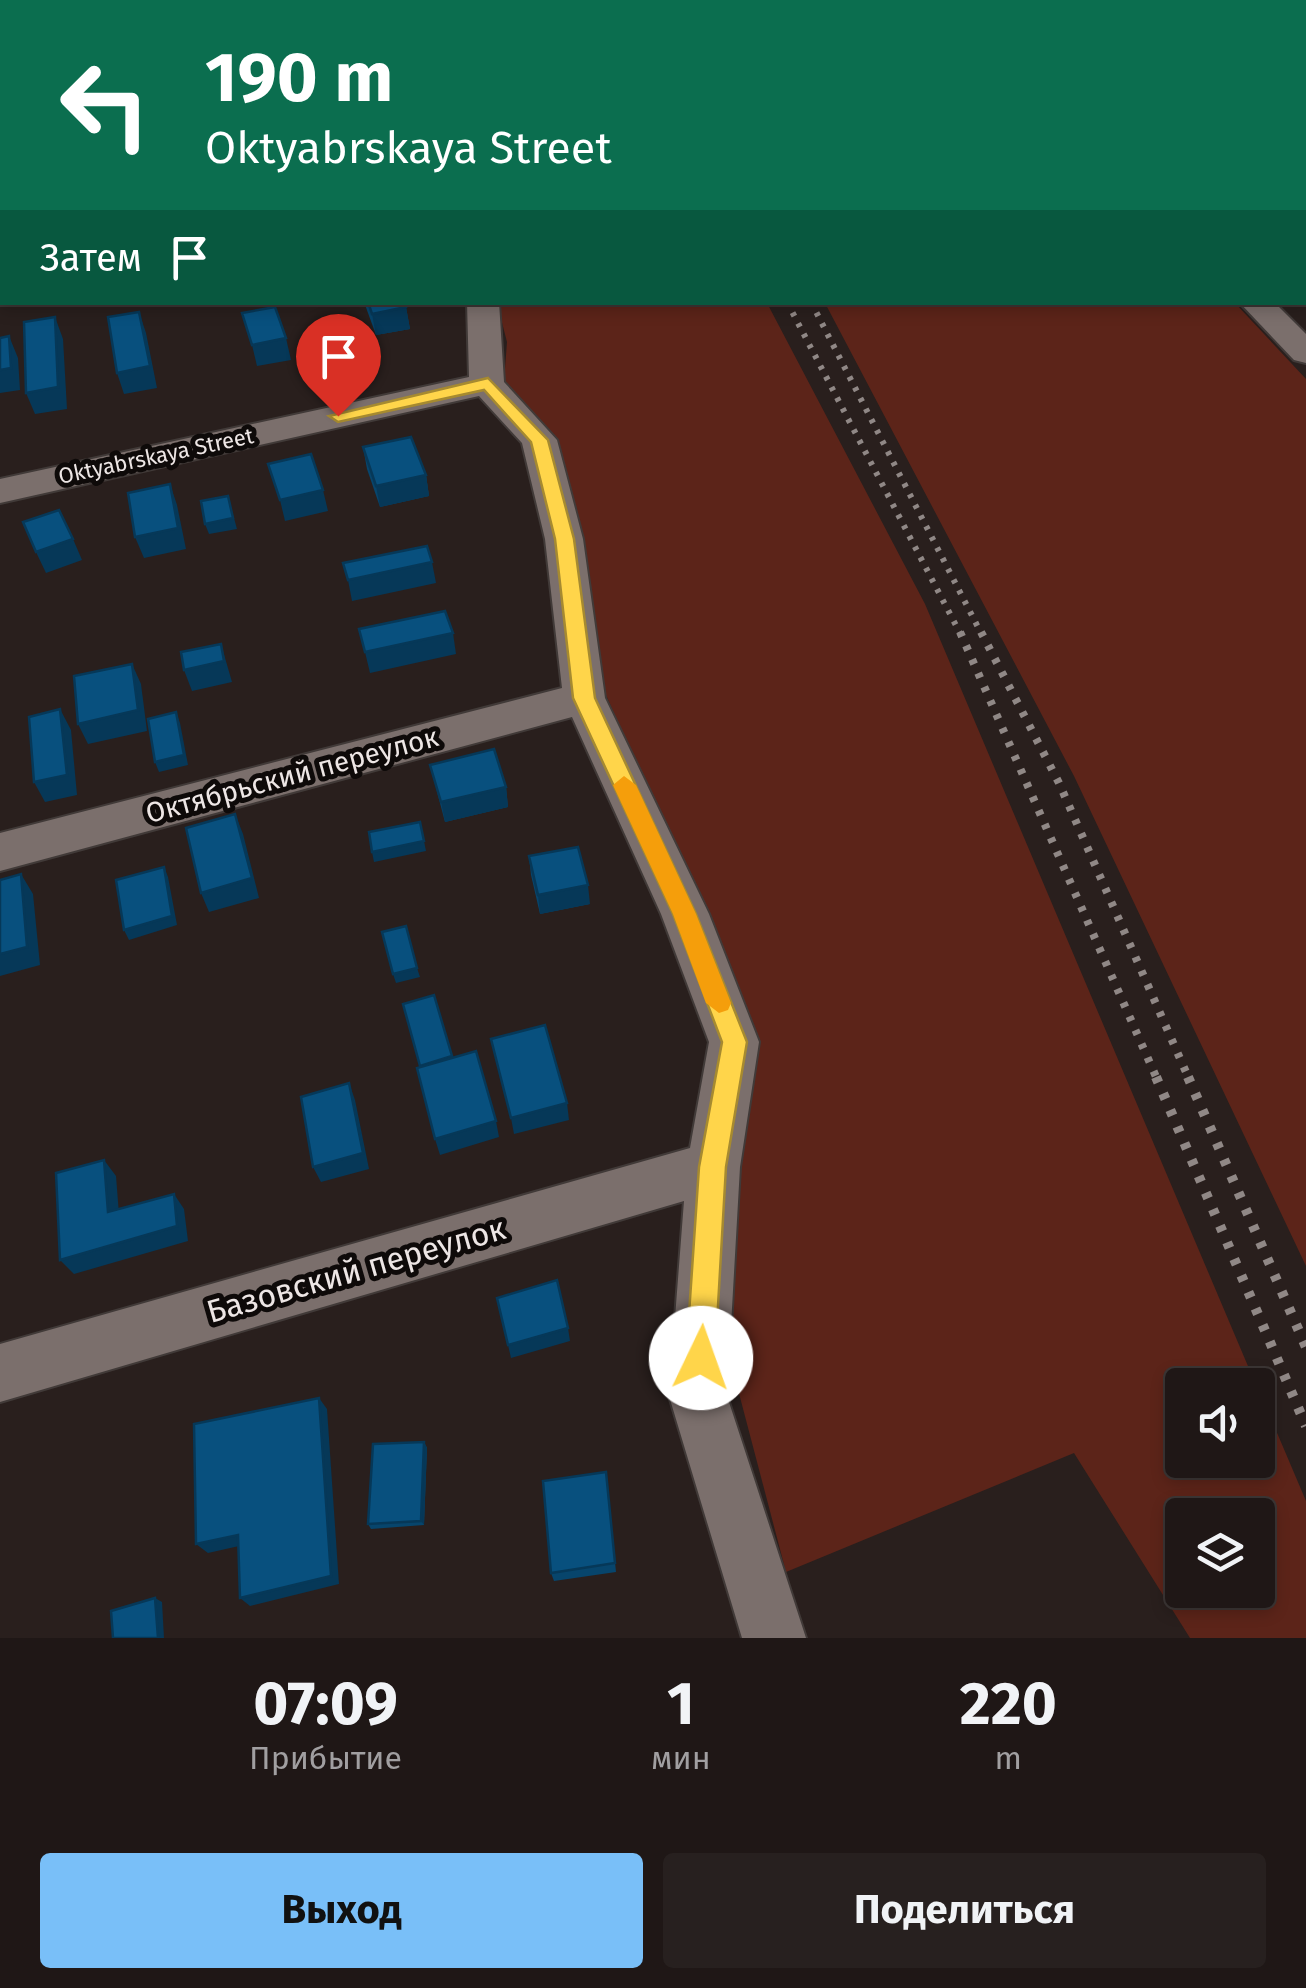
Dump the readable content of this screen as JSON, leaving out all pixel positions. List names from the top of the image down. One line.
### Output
{"streets":{"street":["Oktyabrskaya Street","Октябрьский переулок","Базовский переулок"]},"page":{"turn":["190 m","Oktyabrskaya Street"],"then":"Затем","eta":["07:09","Прибытие","1","мин","220","m"],"buttons":["Выход","Поделиться"]}}
